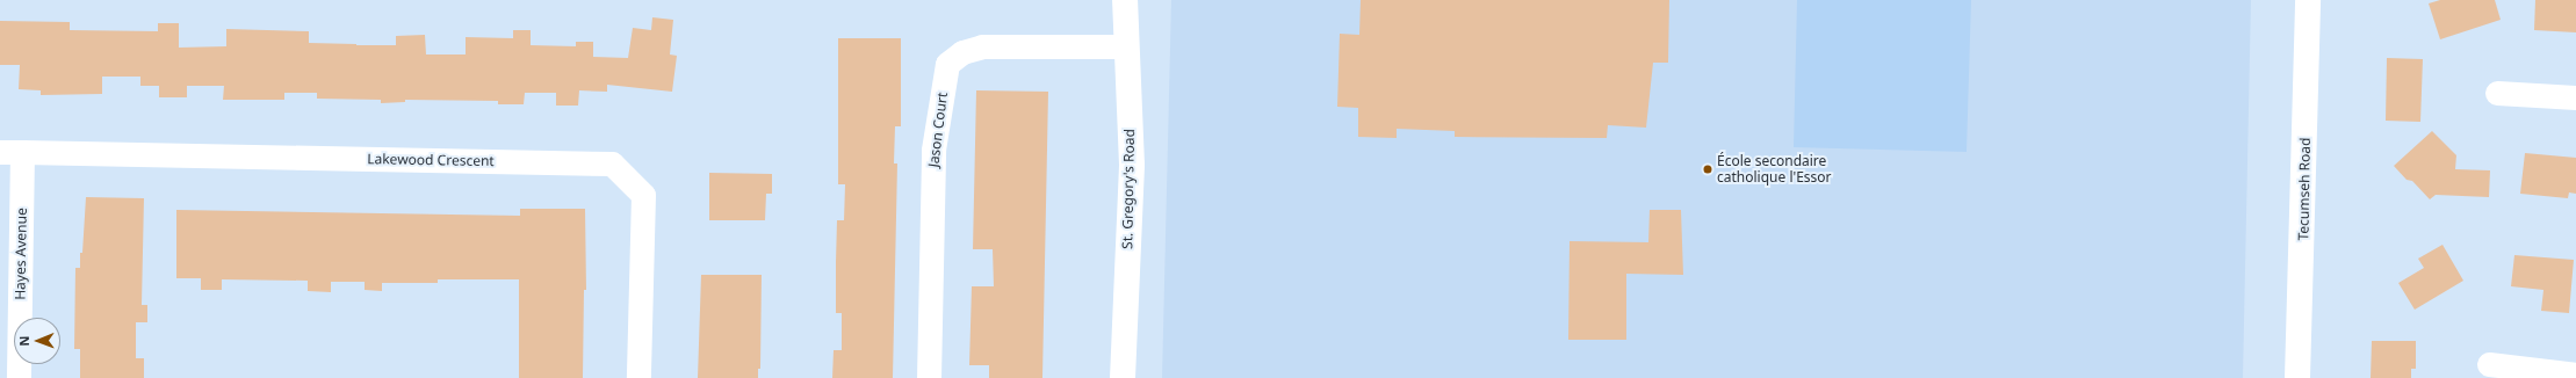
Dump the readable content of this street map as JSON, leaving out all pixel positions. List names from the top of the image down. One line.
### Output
{"streets":{"street":["Jason Court","Lakewood Crescent","St. Gregory's Road","Tecumseh Road","Hayes Avenue"]},"crossings":[["Jason Court","St. Gregory's Road"],["Lakewood Crescent","Hayes Avenue"]],"places":["École secondaire catholique l'Essor"],"north":"left"}
